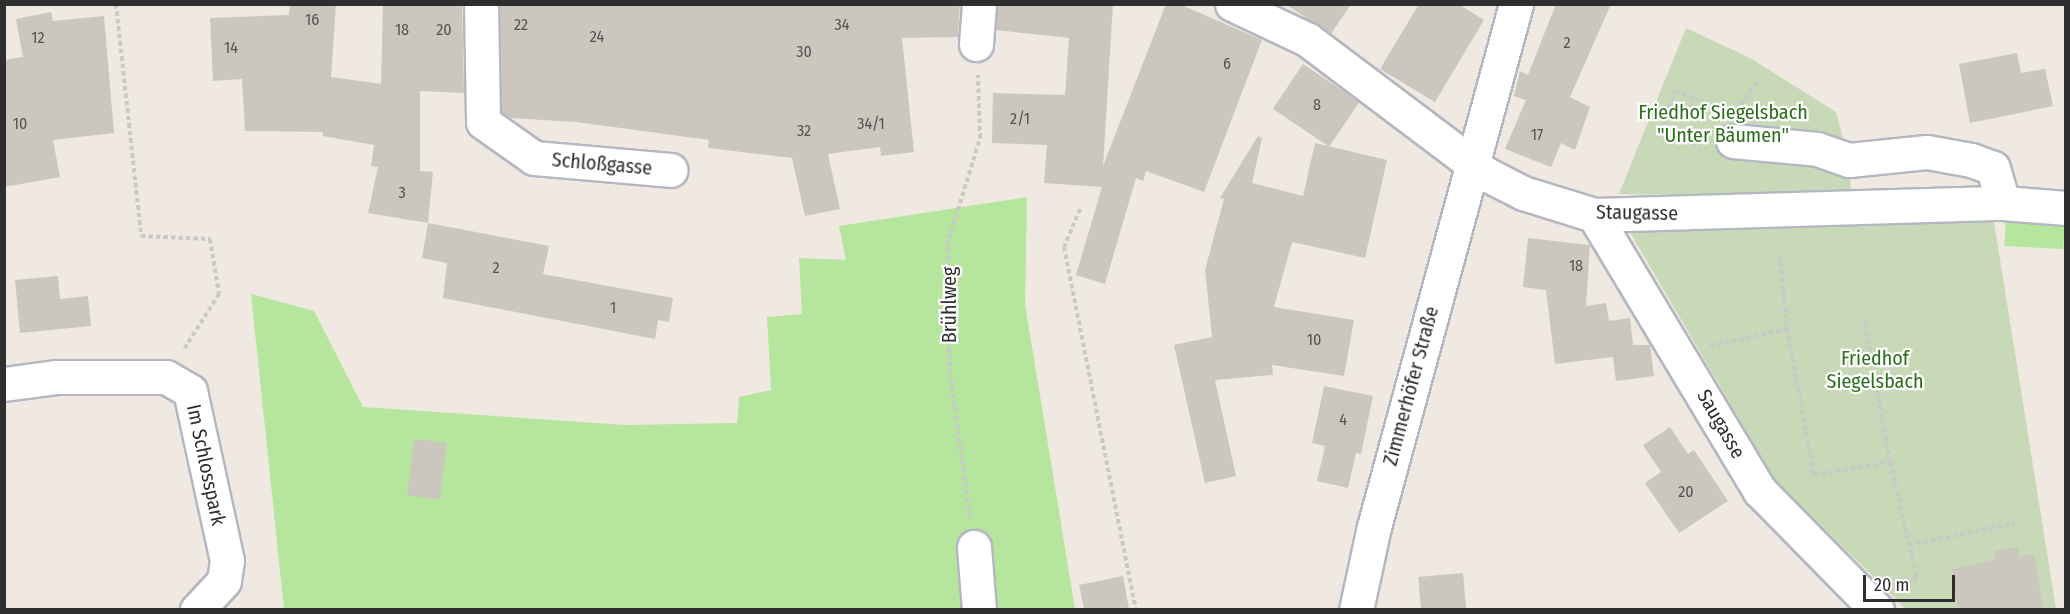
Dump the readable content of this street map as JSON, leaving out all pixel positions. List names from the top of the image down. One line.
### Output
{"streets":{"street":["Schloßgasse","Staugasse","Zimmerhöfer Straße","Saugasse","Im Schlosspark"],"path":["Brühlweg"]},"crossings":[["Staugasse","Zimmerhöfer Straße"],["Staugasse","Saugasse"]],"parks":["Friedhof Siegelsbach \"Unter Bäumen\"","Friedhof Siegelsbach"],"house_numbers":["16","22","34","18","20","24","12","2","14","30","6","8","2/1","10","34/1","32","17","3","18","2","1","10","4","20"],"scale_bar":"20 m"}
